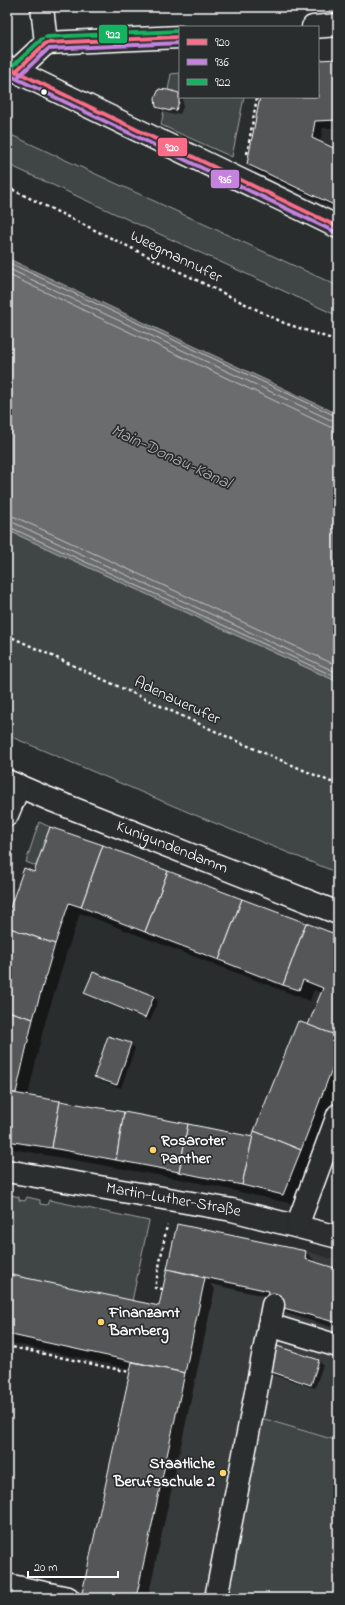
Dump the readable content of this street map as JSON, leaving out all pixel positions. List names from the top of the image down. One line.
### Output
{"streets":{"street":["Kunigundendamm","Martin-Luther-Straße"],"path":["Weegmannufer","Adenauerufer"]},"water":["Main-Donau-Kanal"],"places":["Rosaroter Panther","Finanzamt Bamberg","Staatliche Berufsschule 2"],"lines":["transit line 922","transit line 920","transit line 936"],"legend":["920","936","922"],"scale_bar":"20 m"}
